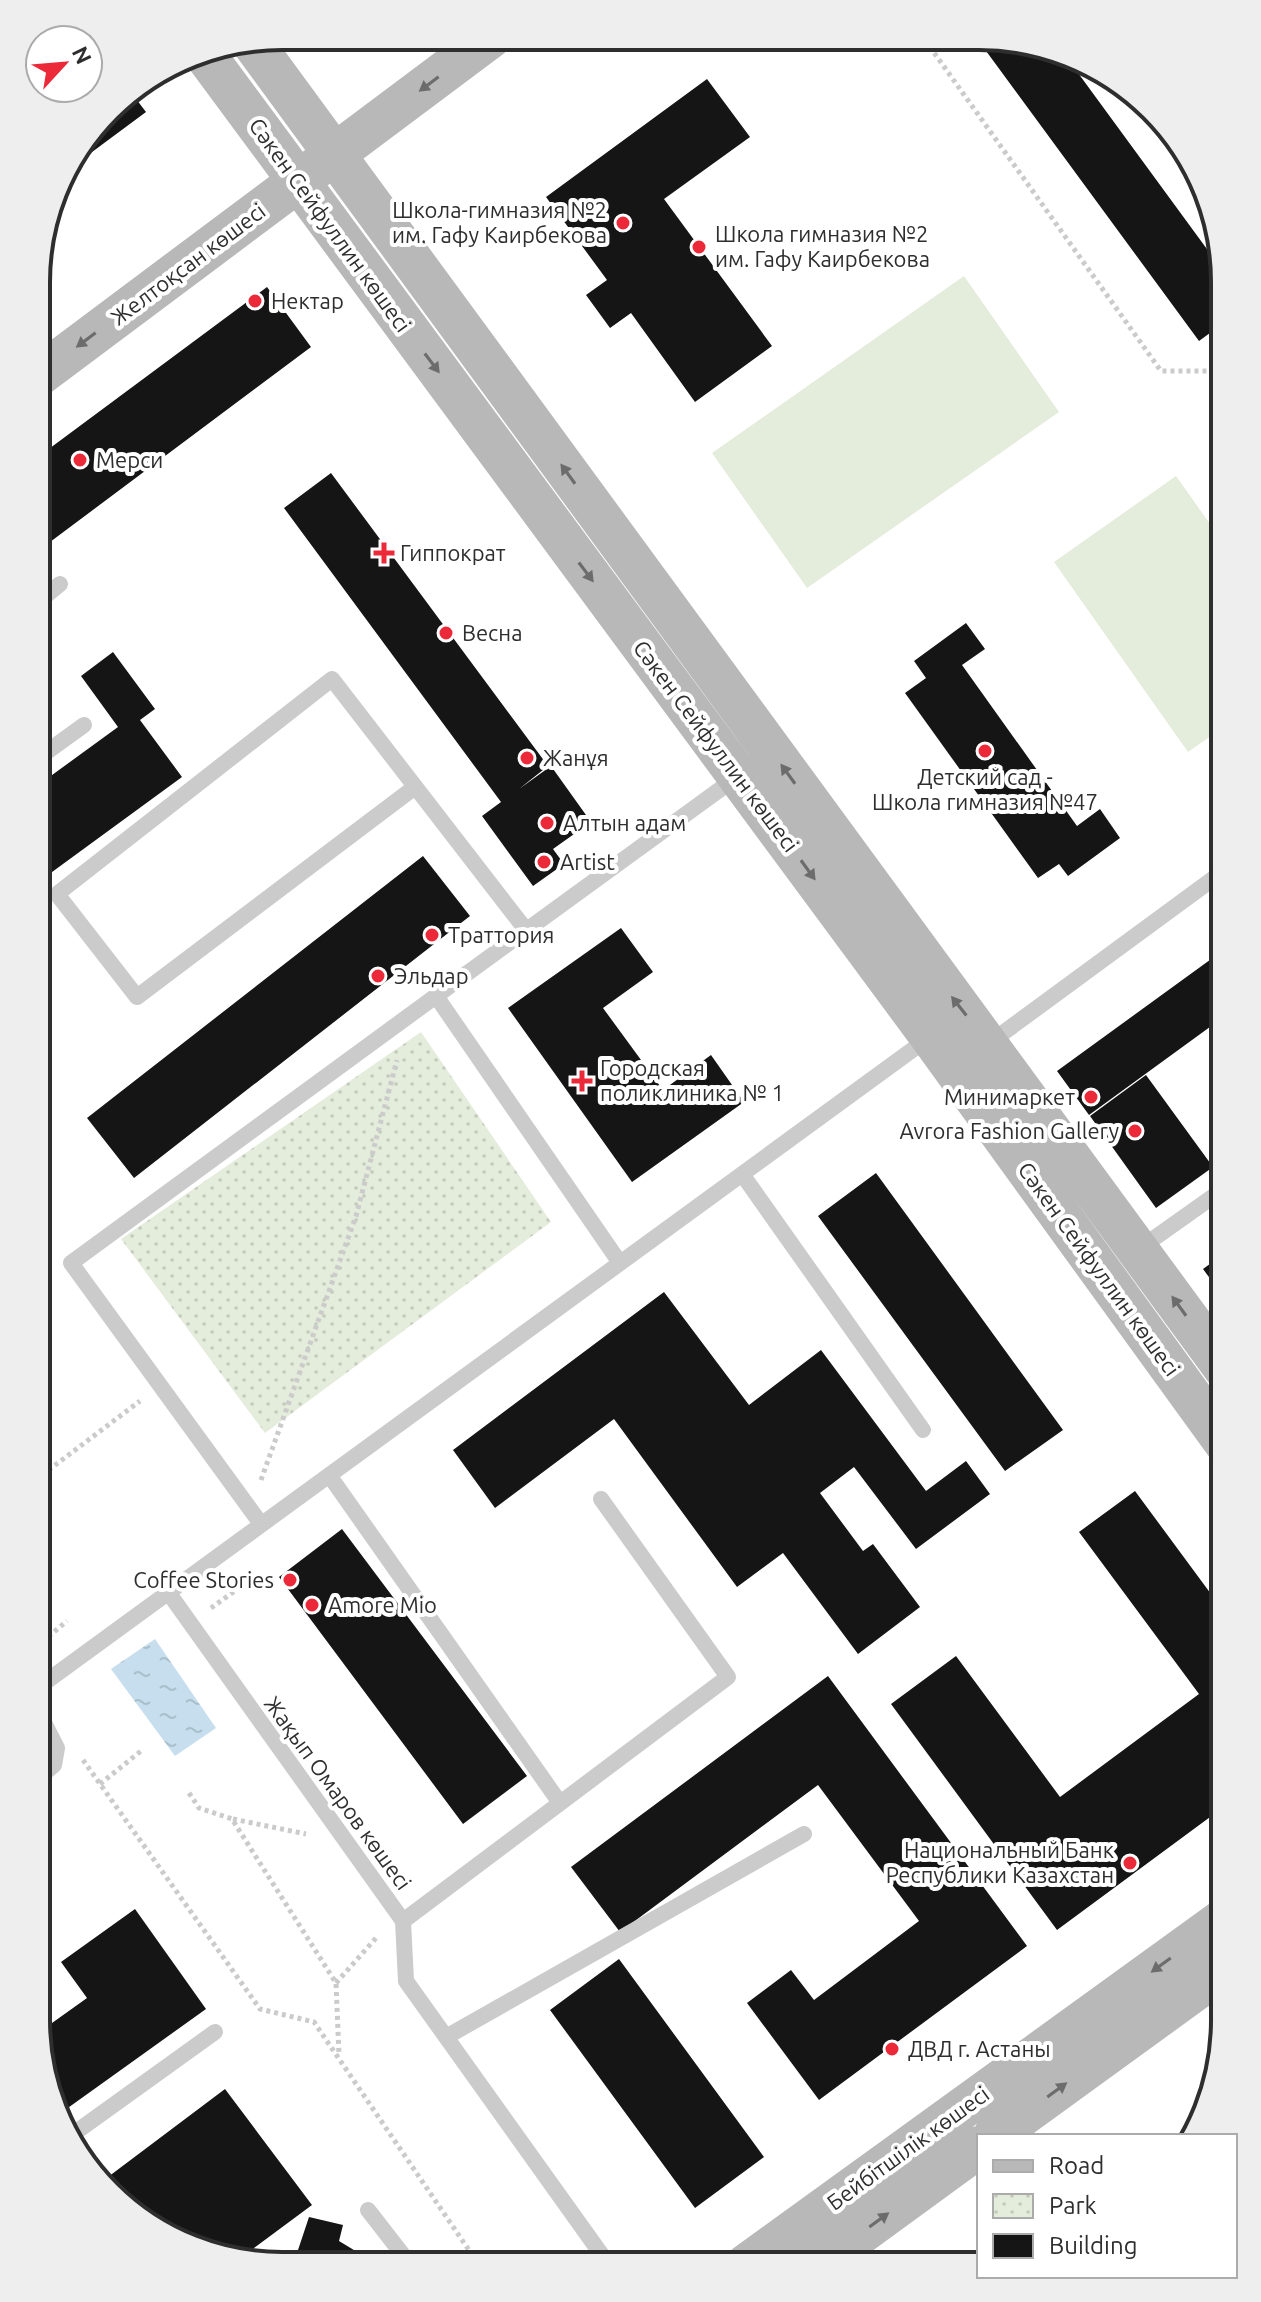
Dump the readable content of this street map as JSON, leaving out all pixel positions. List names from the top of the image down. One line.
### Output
{"streets":{"main road":["Сәкен Сейфуллин көшесі","Желтоқсан көшесі","Бейбітшілік көшесі"],"lane":["Жақып Омаров көшесі"]},"crossings":[["Сәкен Сейфуллин көшесі","Желтоқсан көшесі"]],"one_way":["Желтоқсан көшесі"],"places":{"other":["Школа-гимназия №2 им. Гафу Каирбекова","Школа гимназия №2 им. Гафу Каирбекова","Нектар","Мерси","Весна","Детский сад - Школа гимназия №47","Жанұя","Алтын адам","Artist","Траттория","Эльдар","Минимаркет","Avrora Fashion Gallery","Coffee Stories","Amore Mio","Национальный Банк Республики Казахстан","ДВД г. Астаны"],"health":["Гиппократ","Городская поликлиника № 1"]},"legend":["Road","Park","Building"],"north":"top right"}
